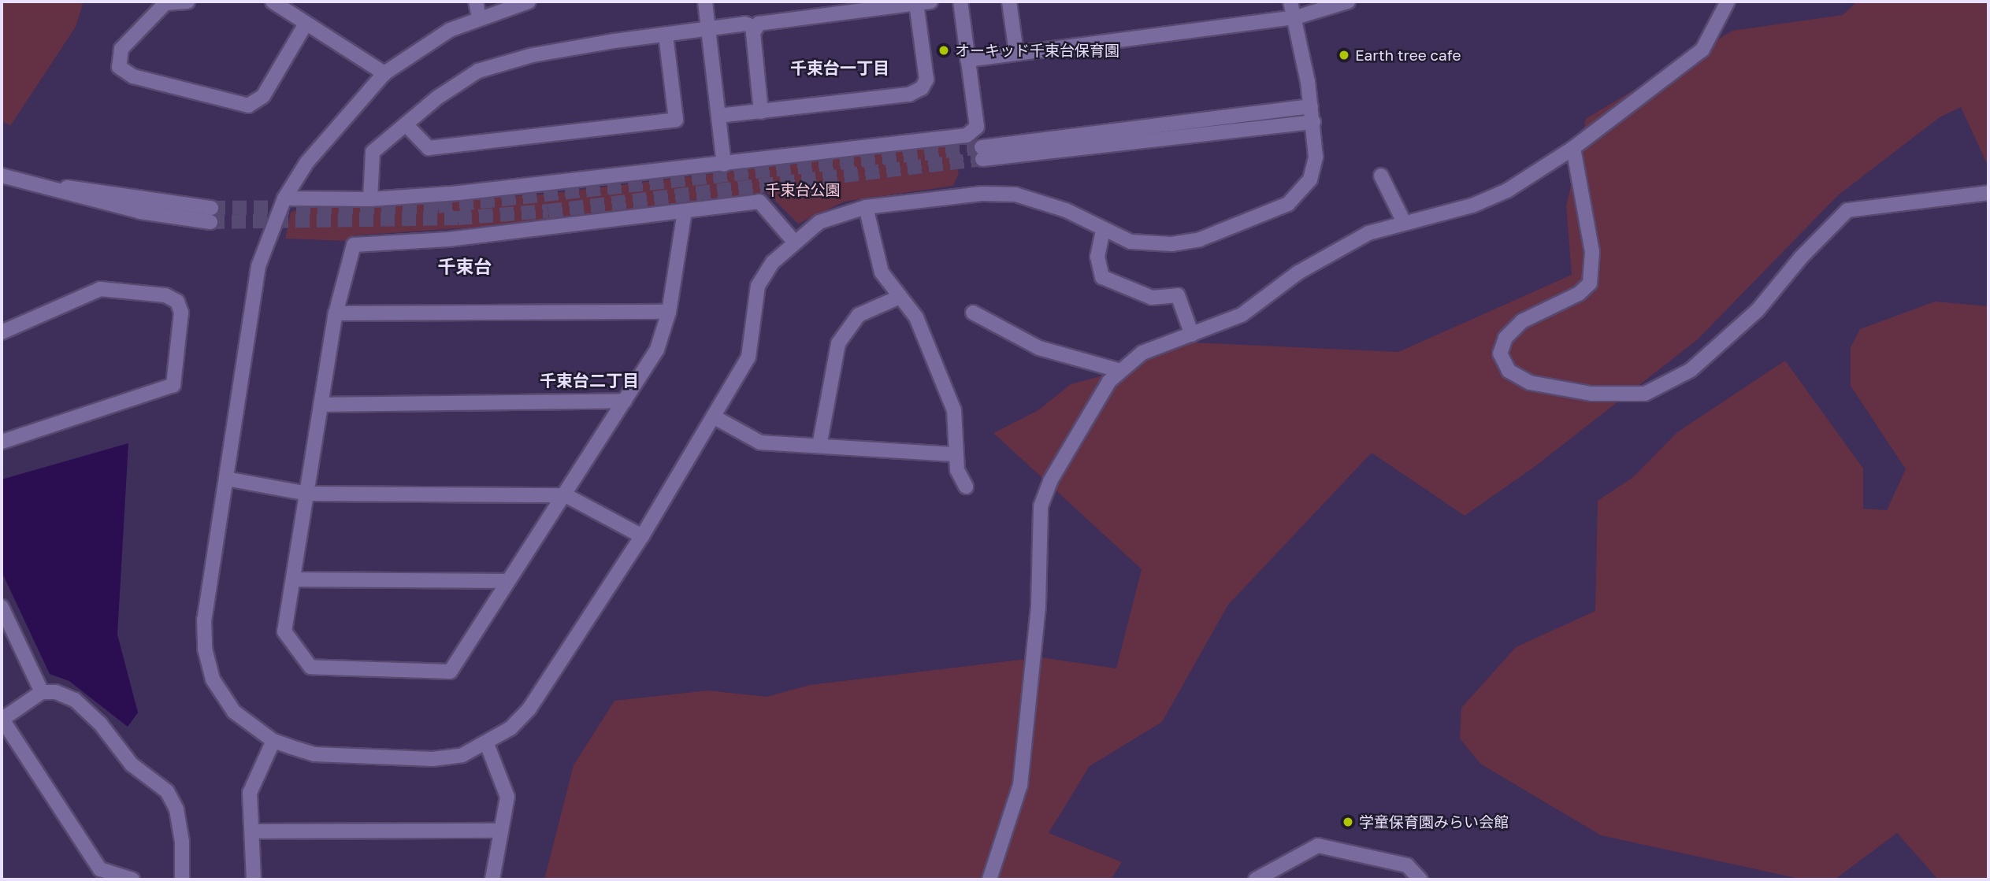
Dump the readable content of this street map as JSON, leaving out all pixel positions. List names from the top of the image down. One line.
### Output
{"districts":["千束台一丁目","千束台","千束台二丁目"],"parks":["千束台公園"],"places":["オーキッド千束台保育園","Earth tree cafe","学童保育園みらい会館"]}
